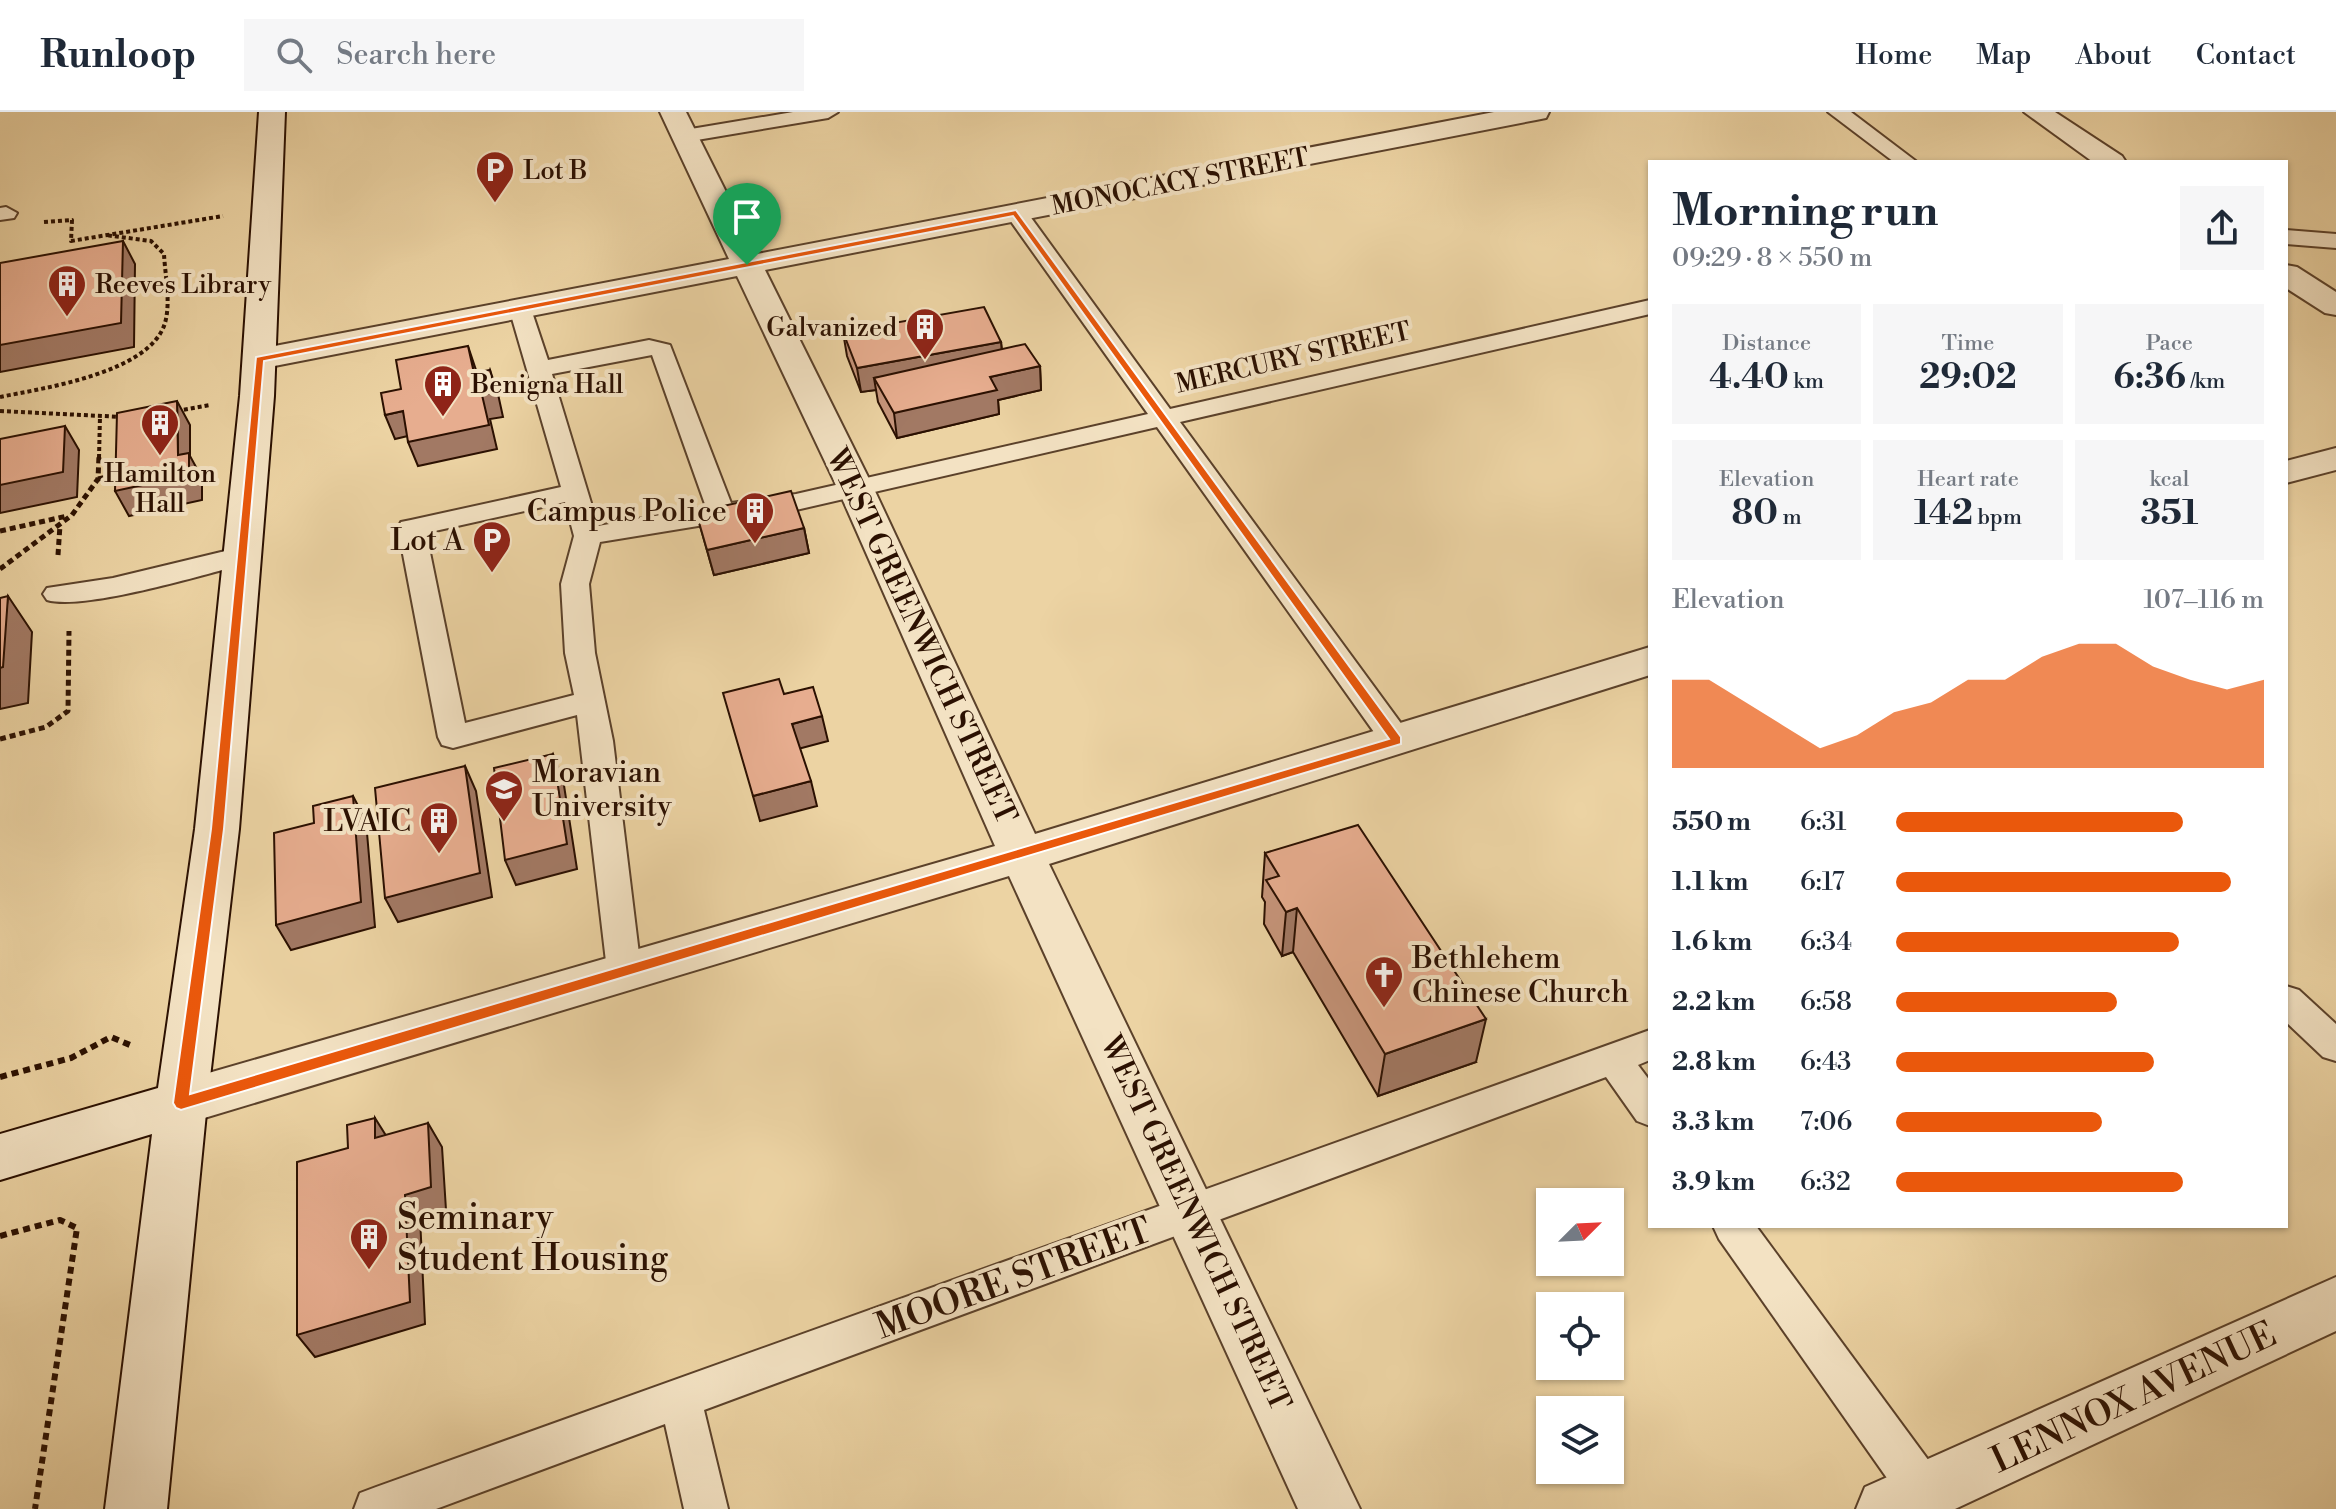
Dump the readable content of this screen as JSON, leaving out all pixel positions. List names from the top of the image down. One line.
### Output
{"streets":{"street":["MONOCACY STREET","WEST GREENWICH STREET","LENNOX AVENUE"],"lane":["MERCURY STREET","MOORE STREET"]},"crossings":[["MONOCACY STREET","WEST GREENWICH STREET"],["MERCURY STREET","WEST GREENWICH STREET"],["WEST GREENWICH STREET","MOORE STREET"]],"places":{"parking":["Lot B","Lot A"],"building":["Reeves Library","Galvanized","Benigna Hall","Hamilton Hall","Campus Police","LVAIC","Seminary Student Housing"],"school or university":["Moravian University"],"church":["Bethlehem Chinese Church"]},"north":"top right","page":{"header":"Runloop","search":"Search here","nav":["Home","Map","About","Contact"],"heading":["Morning run","09:29 · 8 × 550 m"],"stats":[["Distance","4.40 km"],["Time","29:02"],["Pace","6:36 /km"],["Elevation","80 m"],["Heart rate","142 bpm"],["kcal","351"]],"chart":["Elevation","107–116 m"],"list":[{"name":"550 m","note":"6:31"},{"name":"1.1 km","note":"6:17"},{"name":"1.6 km","note":"6:34"},{"name":"2.2 km","note":"6:58"},{"name":"2.8 km","note":"6:43"},{"name":"3.3 km","note":"7:06"},{"name":"3.9 km","note":"6:32"}]}}
